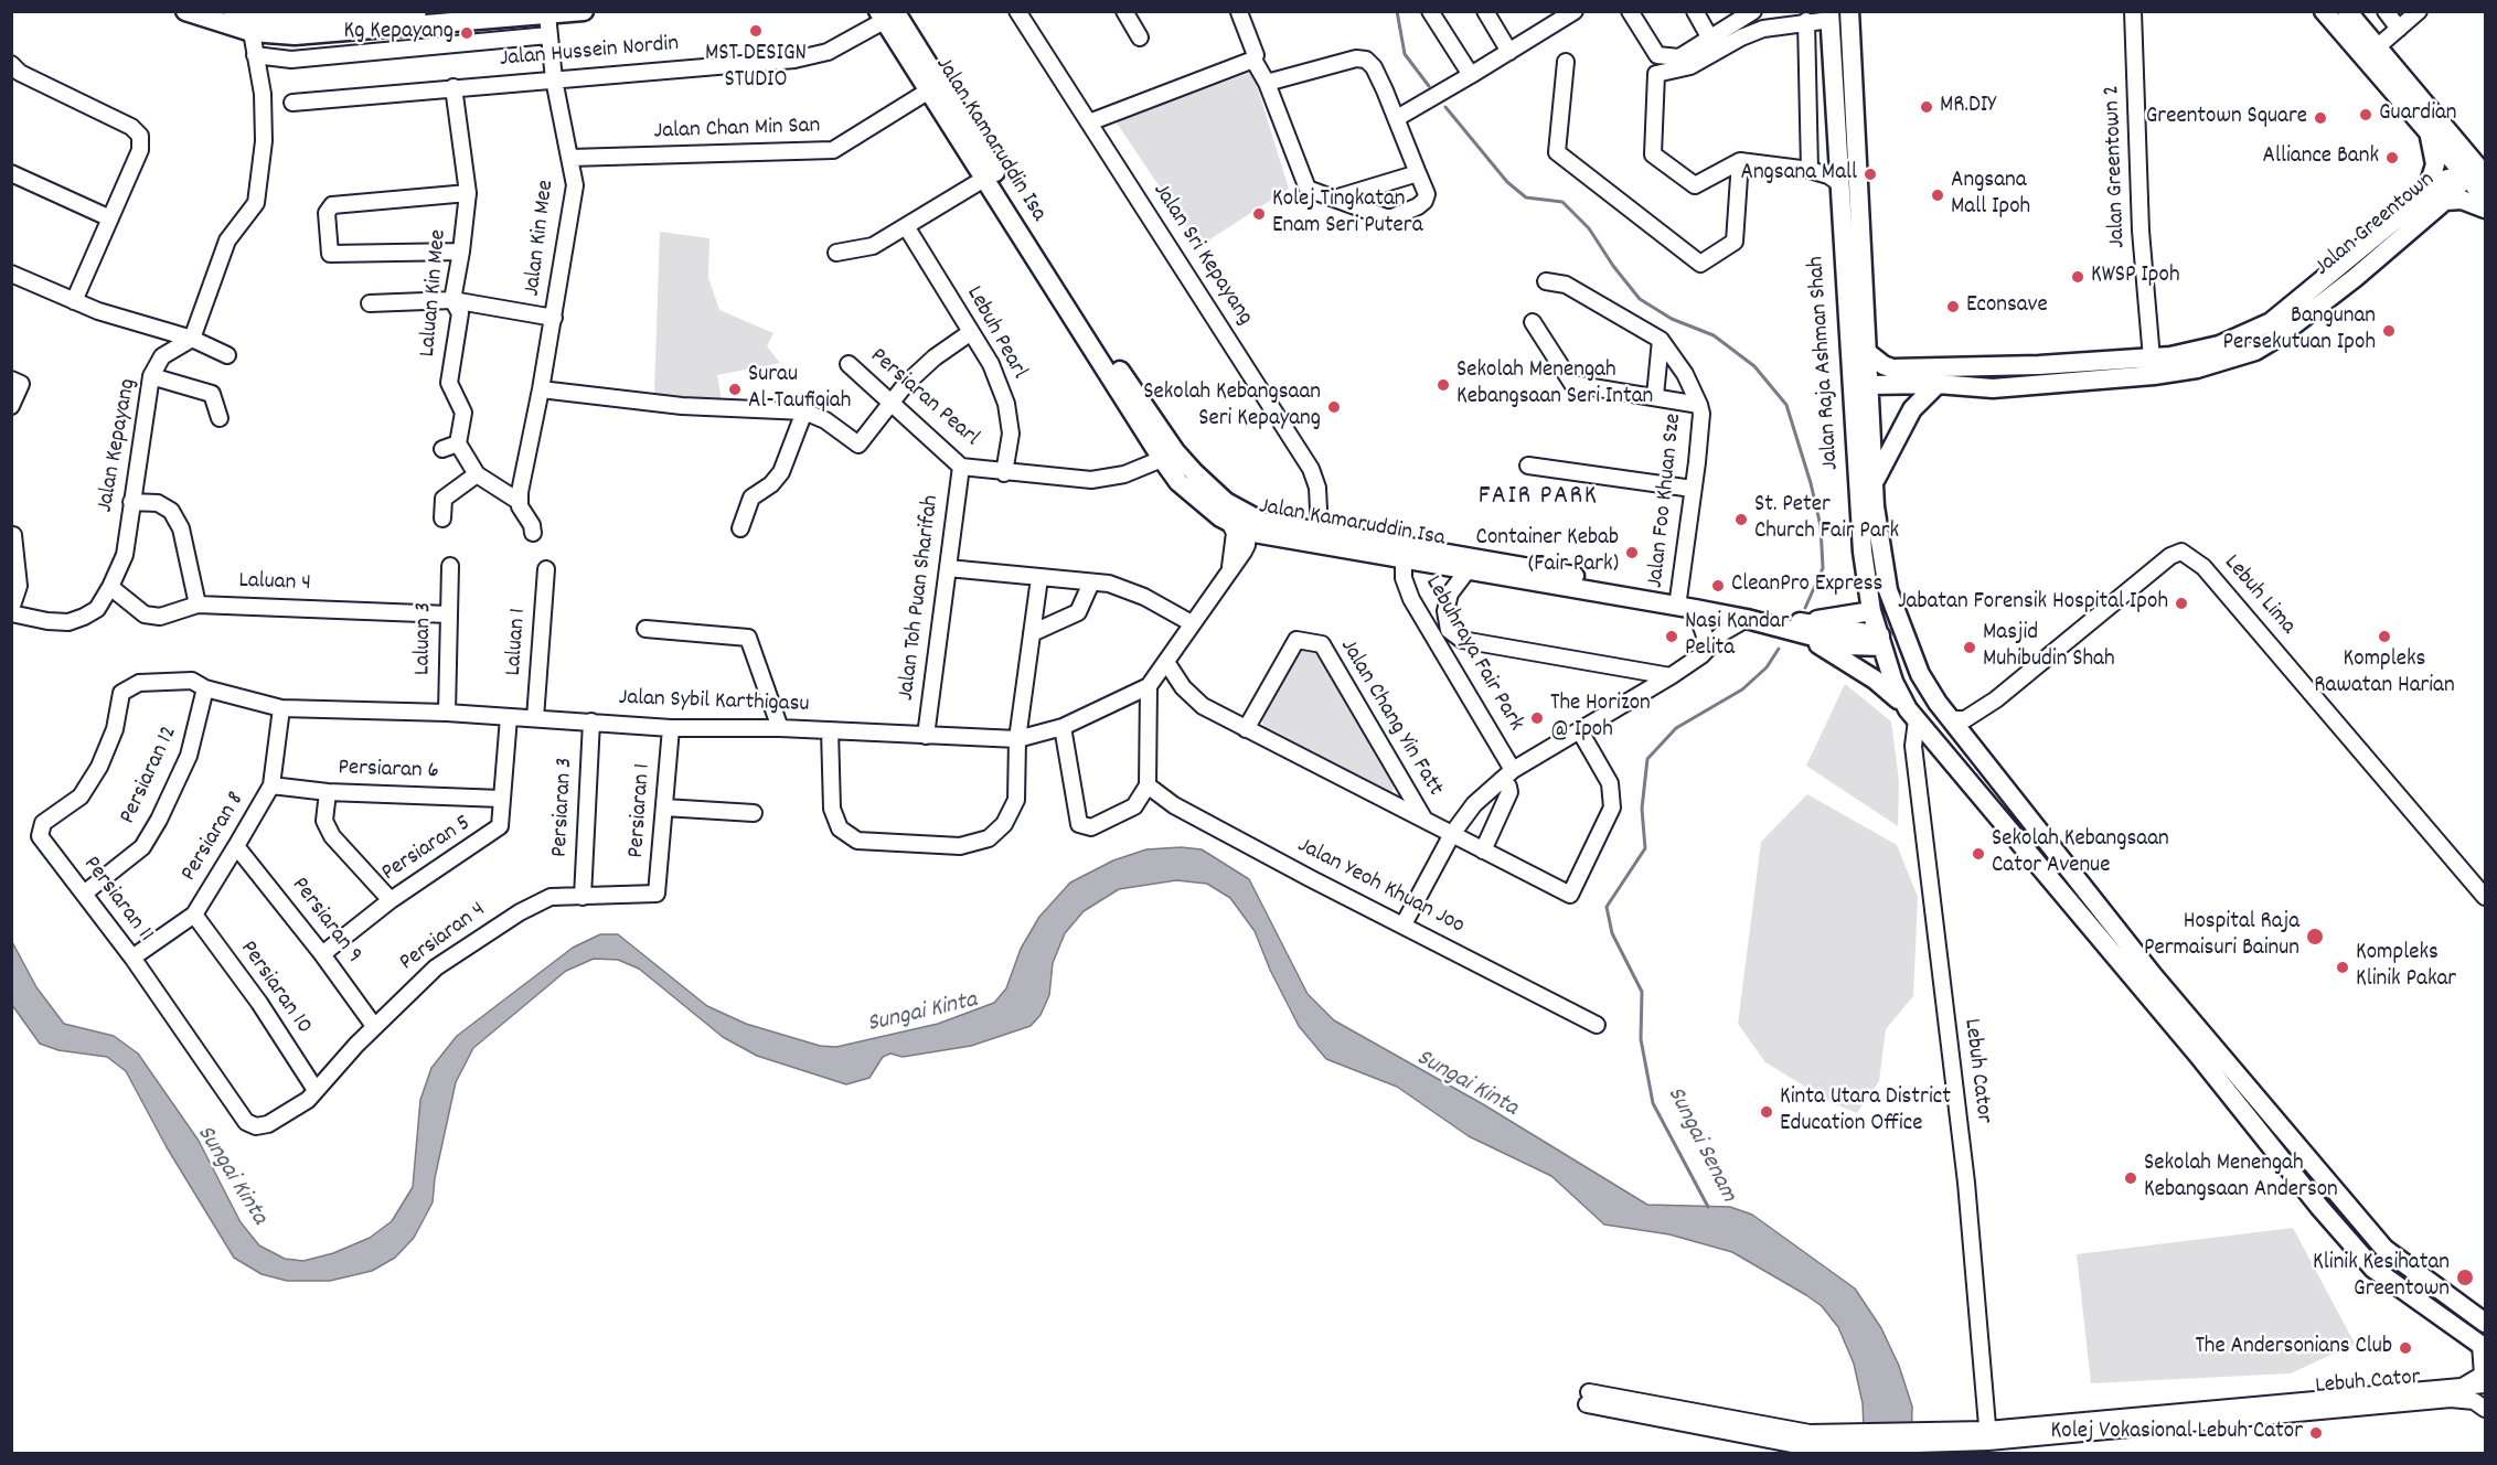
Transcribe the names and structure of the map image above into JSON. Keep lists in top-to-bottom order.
{
  "streets": {
    "main road": ["Jalan Kamaruddin Isa", "Jalan Greentown", "Jalan Raja Ashman Shah"],
    "street": [
      "Jalan Hussein Nordin",
      "Jalan Chan Min San",
      "Jalan Greentown 2",
      "Jalan Kin Mee",
      "Jalan Sri Kepayang",
      "Laluan Kin Mee",
      "Lebuh Pearl",
      "Persiaran Pearl",
      "Jalan Kepayang",
      "Jalan Foo Khuan Sze",
      "Laluan 4",
      "Lebuh Lima",
      "Jalan Toh Puan Sharifah",
      "Laluan 3",
      "Laluan 1",
      "Lebuhraya Fair Park",
      "Jalan Sybil Karthigasu",
      "Jalan Chang Yin Fatt",
      "Persiaran 6",
      "Persiaran 12",
      "Persiaran 3",
      "Persiaran 1",
      "Persiaran 8",
      "Persiaran 5",
      "Jalan Yeoh Khuan Joo",
      "Persiaran 11",
      "Persiaran 9",
      "Persiaran 4",
      "Persiaran 10",
      "Lebuh Cator"
    ]
  },
  "crossings": [
    ["Jalan Hussein Nordin", "Jalan Kamaruddin Isa"],
    ["Jalan Hussein Nordin", "Jalan Kin Mee"],
    ["Jalan Hussein Nordin", "Laluan Kin Mee"],
    ["Jalan Chan Min San", "Jalan Kamaruddin Isa"],
    ["Jalan Chan Min San", "Jalan Kin Mee"],
    ["Jalan Kamaruddin Isa", "Jalan Sri Kepayang"],
    ["Jalan Kamaruddin Isa", "Jalan Raja Ashman Shah"],
    ["Jalan Kamaruddin Isa", "Persiaran Pearl"],
    ["Jalan Kamaruddin Isa", "Jalan Foo Khuan Sze"],
    ["Jalan Kamaruddin Isa", "Lebuhraya Fair Park"],
    ["Jalan Kamaruddin Isa", "Jalan Sybil Karthigasu"],
    ["Jalan Greentown 2", "Jalan Greentown"],
    ["Jalan Greentown", "Jalan Raja Ashman Shah"],
    ["Lebuh Pearl", "Persiaran Pearl"],
    ["Jalan Raja Ashman Shah", "Lebuh Lima"],
    ["Jalan Raja Ashman Shah", "Lebuh Cator"],
    ["Persiaran Pearl", "Jalan Toh Puan Sharifah"],
    ["Jalan Kepayang", "Laluan 4"],
    ["Laluan 4", "Laluan 3"],
    ["Jalan Toh Puan Sharifah", "Jalan Sybil Karthigasu"],
    ["Laluan 3", "Jalan Sybil Karthigasu"],
    ["Laluan 1", "Jalan Sybil Karthigasu"],
    ["Jalan Sybil Karthigasu", "Jalan Chang Yin Fatt"],
    ["Jalan Sybil Karthigasu", "Persiaran 12"],
    ["Jalan Sybil Karthigasu", "Persiaran 3"],
    ["Jalan Sybil Karthigasu", "Persiaran 1"],
    ["Jalan Sybil Karthigasu", "Persiaran 8"],
    ["Jalan Sybil Karthigasu", "Persiaran 5"],
    ["Jalan Sybil Karthigasu", "Persiaran 11"],
    ["Persiaran 6", "Persiaran 8"],
    ["Persiaran 6", "Persiaran 5"],
    ["Persiaran 12", "Persiaran 11"],
    ["Persiaran 3", "Persiaran 4"],
    ["Persiaran 1", "Persiaran 4"],
    ["Persiaran 8", "Persiaran 11"],
    ["Persiaran 8", "Persiaran 9"],
    ["Persiaran 8", "Persiaran 10"],
    ["Persiaran 5", "Persiaran 9"],
    ["Persiaran 11", "Persiaran 4"],
    ["Persiaran 9", "Persiaran 4"],
    ["Persiaran 4", "Persiaran 10"]
  ],
  "districts": ["FAIR PARK"],
  "water": ["Sungai Kinta", "Sungai Senam"],
  "places": [
    "MST DESIGN STUDIO",
    "Kg Kepayang",
    "MR.DIY",
    "Guardian",
    "Greentown Square",
    "Alliance Bank",
    "Angsana Mall",
    "Angsana Mall Ipoh",
    "Kolej Tingkatan Enam Seri Putera",
    "KWSP Ipoh",
    "Econsave",
    "Bangunan Persekutuan Ipoh",
    "Sekolah Menengah Kebangsaan Seri Intan",
    "Surau Al-Taufiqiah",
    "Sekolah Kebangsaan Seri Kepayang",
    "St. Peter Church Fair Park",
    "Container Kebab (Fair Park)",
    "CleanPro Express",
    "Jabatan Forensik Hospital Ipoh",
    "Nasi Kandar Pelita",
    "Kompleks Rawatan Harian",
    "Masjid Muhibudin Shah",
    "The Horizon @ Ipoh",
    "Sekolah Kebangsaan Cator Avenue",
    "Hospital Raja Permaisuri Bainun",
    "Kompleks Klinik Pakar",
    "Kinta Utara District Education Office",
    "Sekolah Menengah Kebangsaan Anderson",
    "Klinik Kesihatan Greentown",
    "The Andersonians Club",
    "Kolej Vokasional Lebuh Cator"
  ]
}
